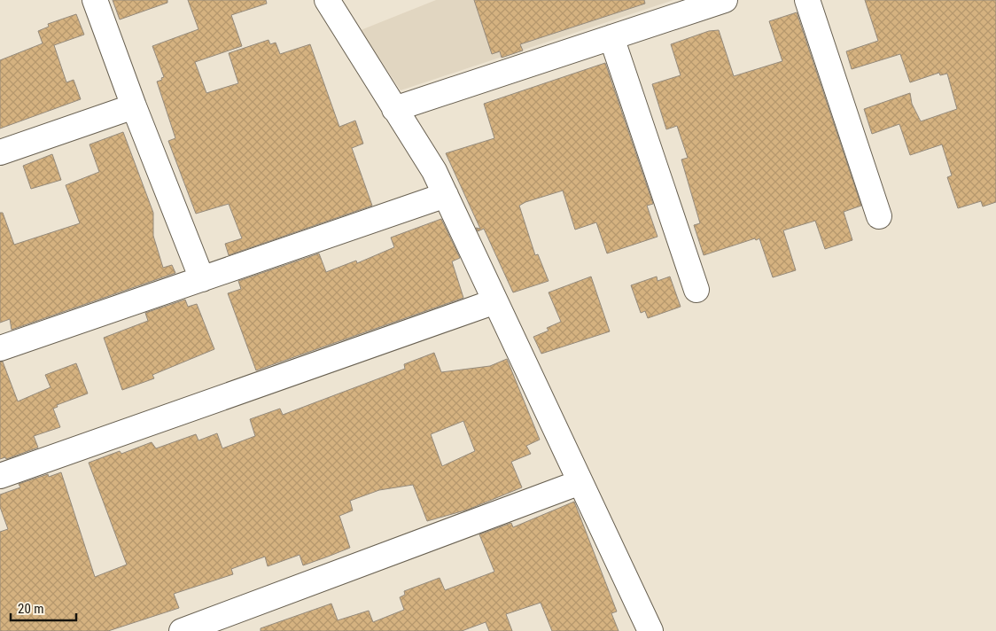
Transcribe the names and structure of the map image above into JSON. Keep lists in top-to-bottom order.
{
  "scale_bar": "20 m"
}
